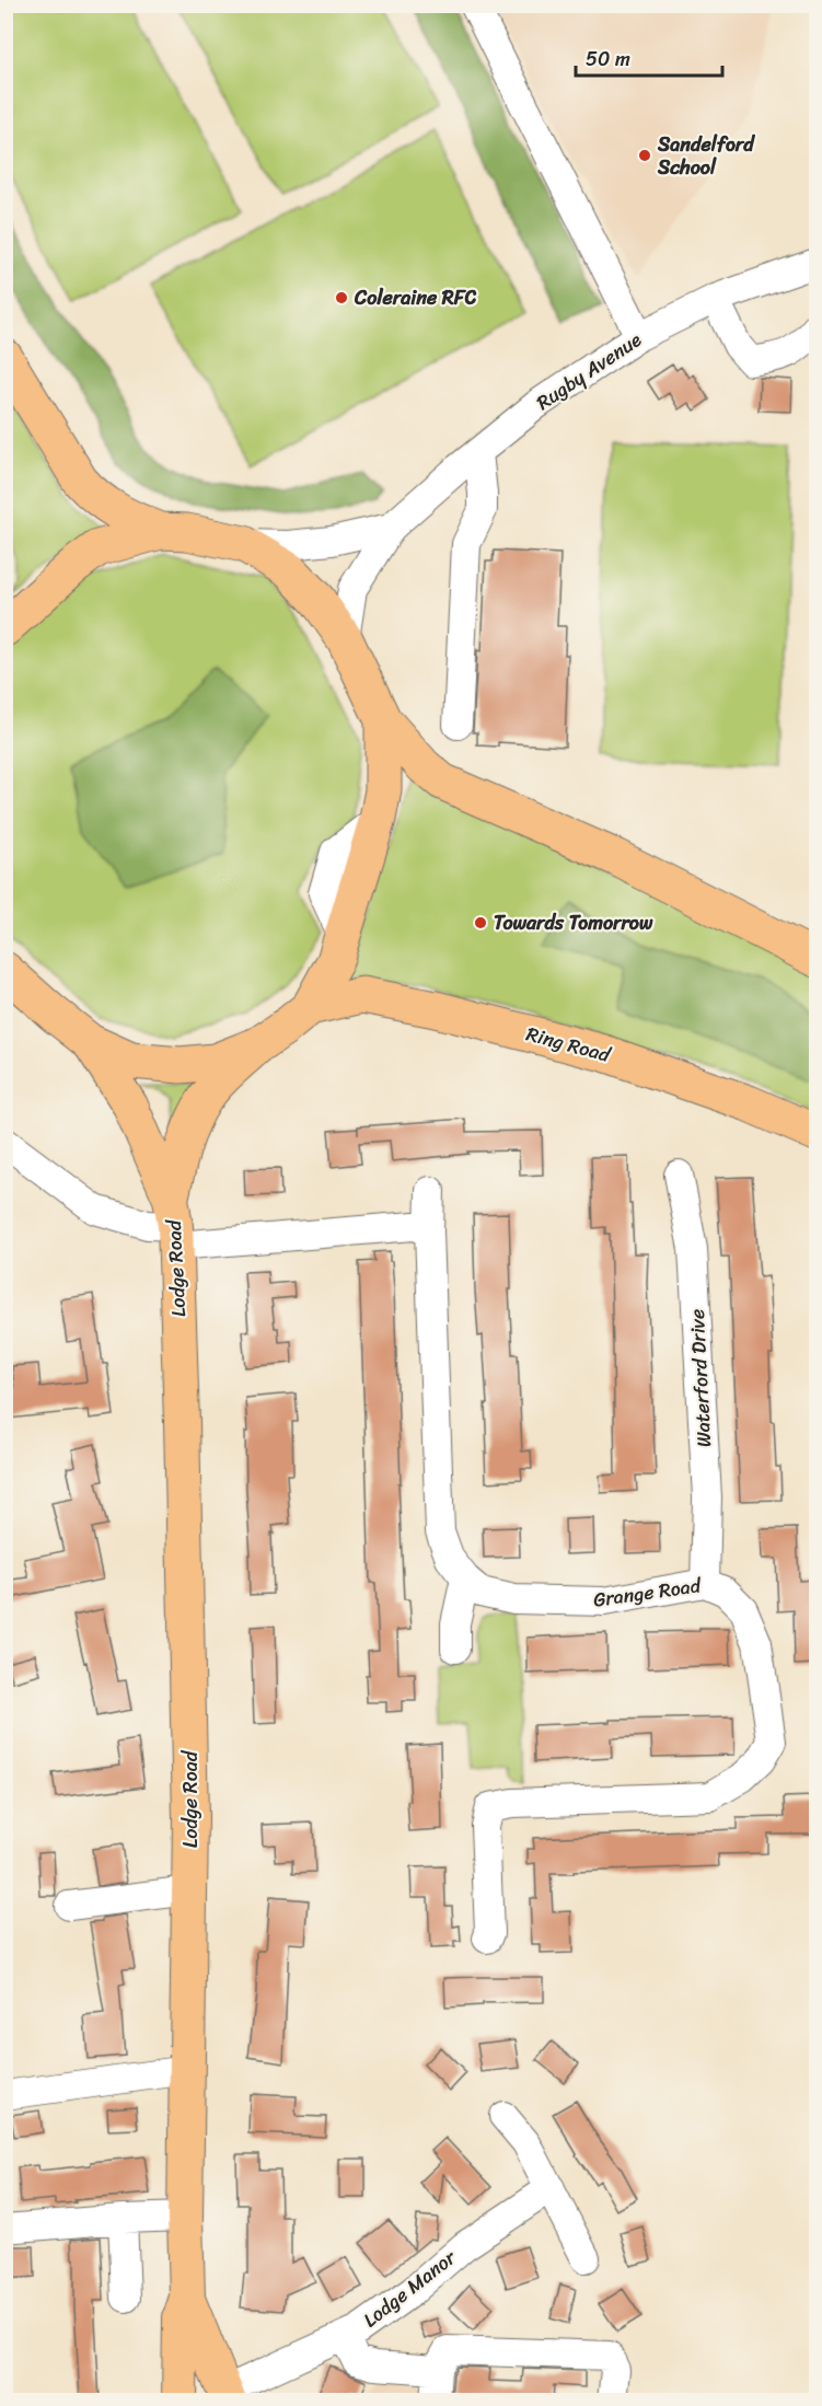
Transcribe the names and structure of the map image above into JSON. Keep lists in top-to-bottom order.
{
  "streets": {
    "highway": ["Ring Road"],
    "main road": ["Lodge Road"],
    "street": [
      "Rugby Avenue",
      "Waterford Drive",
      "Grange Road",
      "Lodge Manor"
    ]
  },
  "crossings": [
    ["Waterford Drive", "Grange Road"]
  ],
  "places": ["Sandelford School", "Coleraine RFC", "Towards Tomorrow"],
  "scale_bar": "50 m"
}
